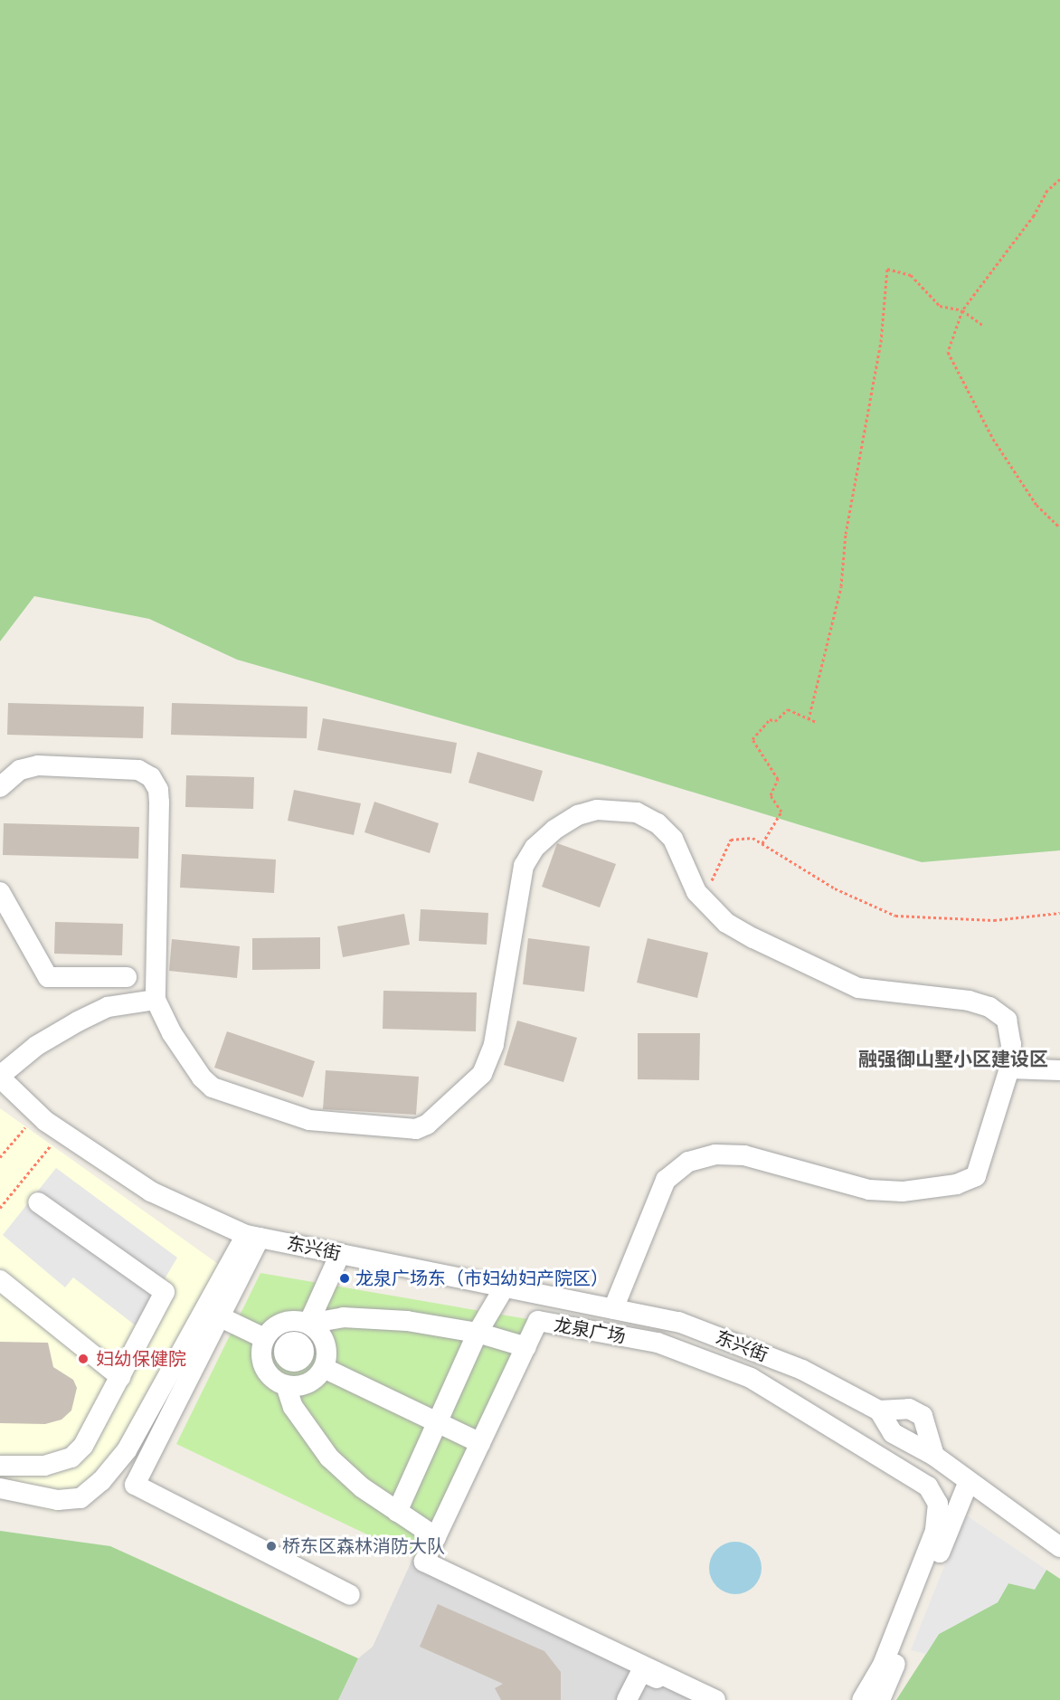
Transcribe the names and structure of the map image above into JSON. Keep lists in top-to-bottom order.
{
  "streets": {
    "street": ["东兴街", "龙泉广场"]
  },
  "districts": ["融强御山墅小区建设区"],
  "places": ["龙泉广场东（市妇幼妇产院区）", "妇幼保健院", "桥东区森林消防大队"]
}
